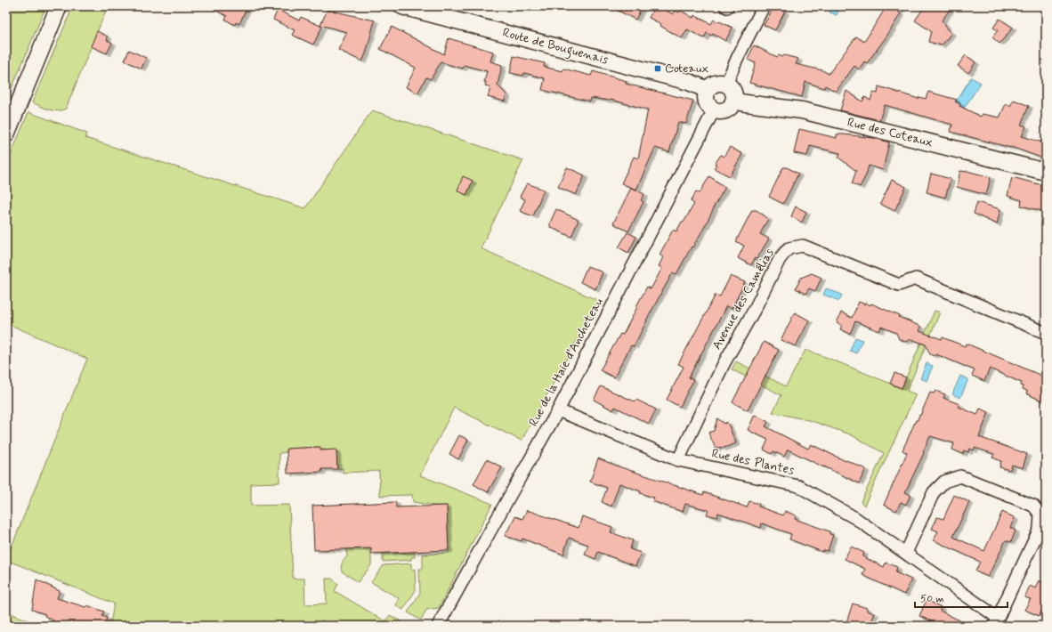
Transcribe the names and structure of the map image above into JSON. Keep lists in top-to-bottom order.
{
  "streets": {
    "street": [
      "Route de Bouguenais",
      "Rue des Coteaux",
      "Avenue des Camélias",
      "Rue de la Haie d'Ancheteau",
      "Rue des Plantes"
    ]
  },
  "crossings": [
    ["Route de Bouguenais", "Rue des Coteaux"],
    ["Route de Bouguenais", "Rue de la Haie d'Ancheteau"],
    ["Rue des Coteaux", "Rue de la Haie d'Ancheteau"],
    ["Avenue des Camélias", "Rue des Plantes"],
    ["Rue de la Haie d'Ancheteau", "Rue des Plantes"]
  ],
  "places": {
    "transit": ["Coteaux"]
  },
  "scale_bar": "50 m"
}
